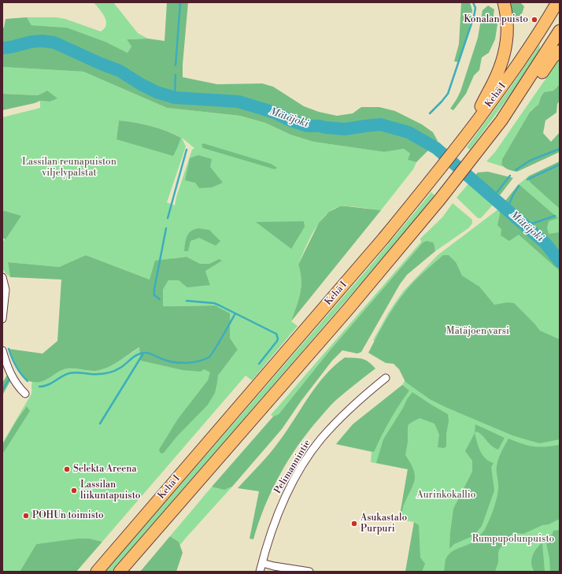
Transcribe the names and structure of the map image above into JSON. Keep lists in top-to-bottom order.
{
  "streets": {
    "highway": ["Kehä I"],
    "street": ["Pelimannintie"]
  },
  "water": ["Mätäjoki"],
  "parks": [
    "Lassilan reunapuiston viljelypalstat",
    "Mätäjoen varsi",
    "Aurinkokallio",
    "Rumpupolunpuisto"
  ],
  "places": [
    "Konalan puisto",
    "Selekta Areena",
    "Lassilan liikuntapuisto",
    "POHUn toimisto",
    "Asukastalo Purpuri"
  ]
}
